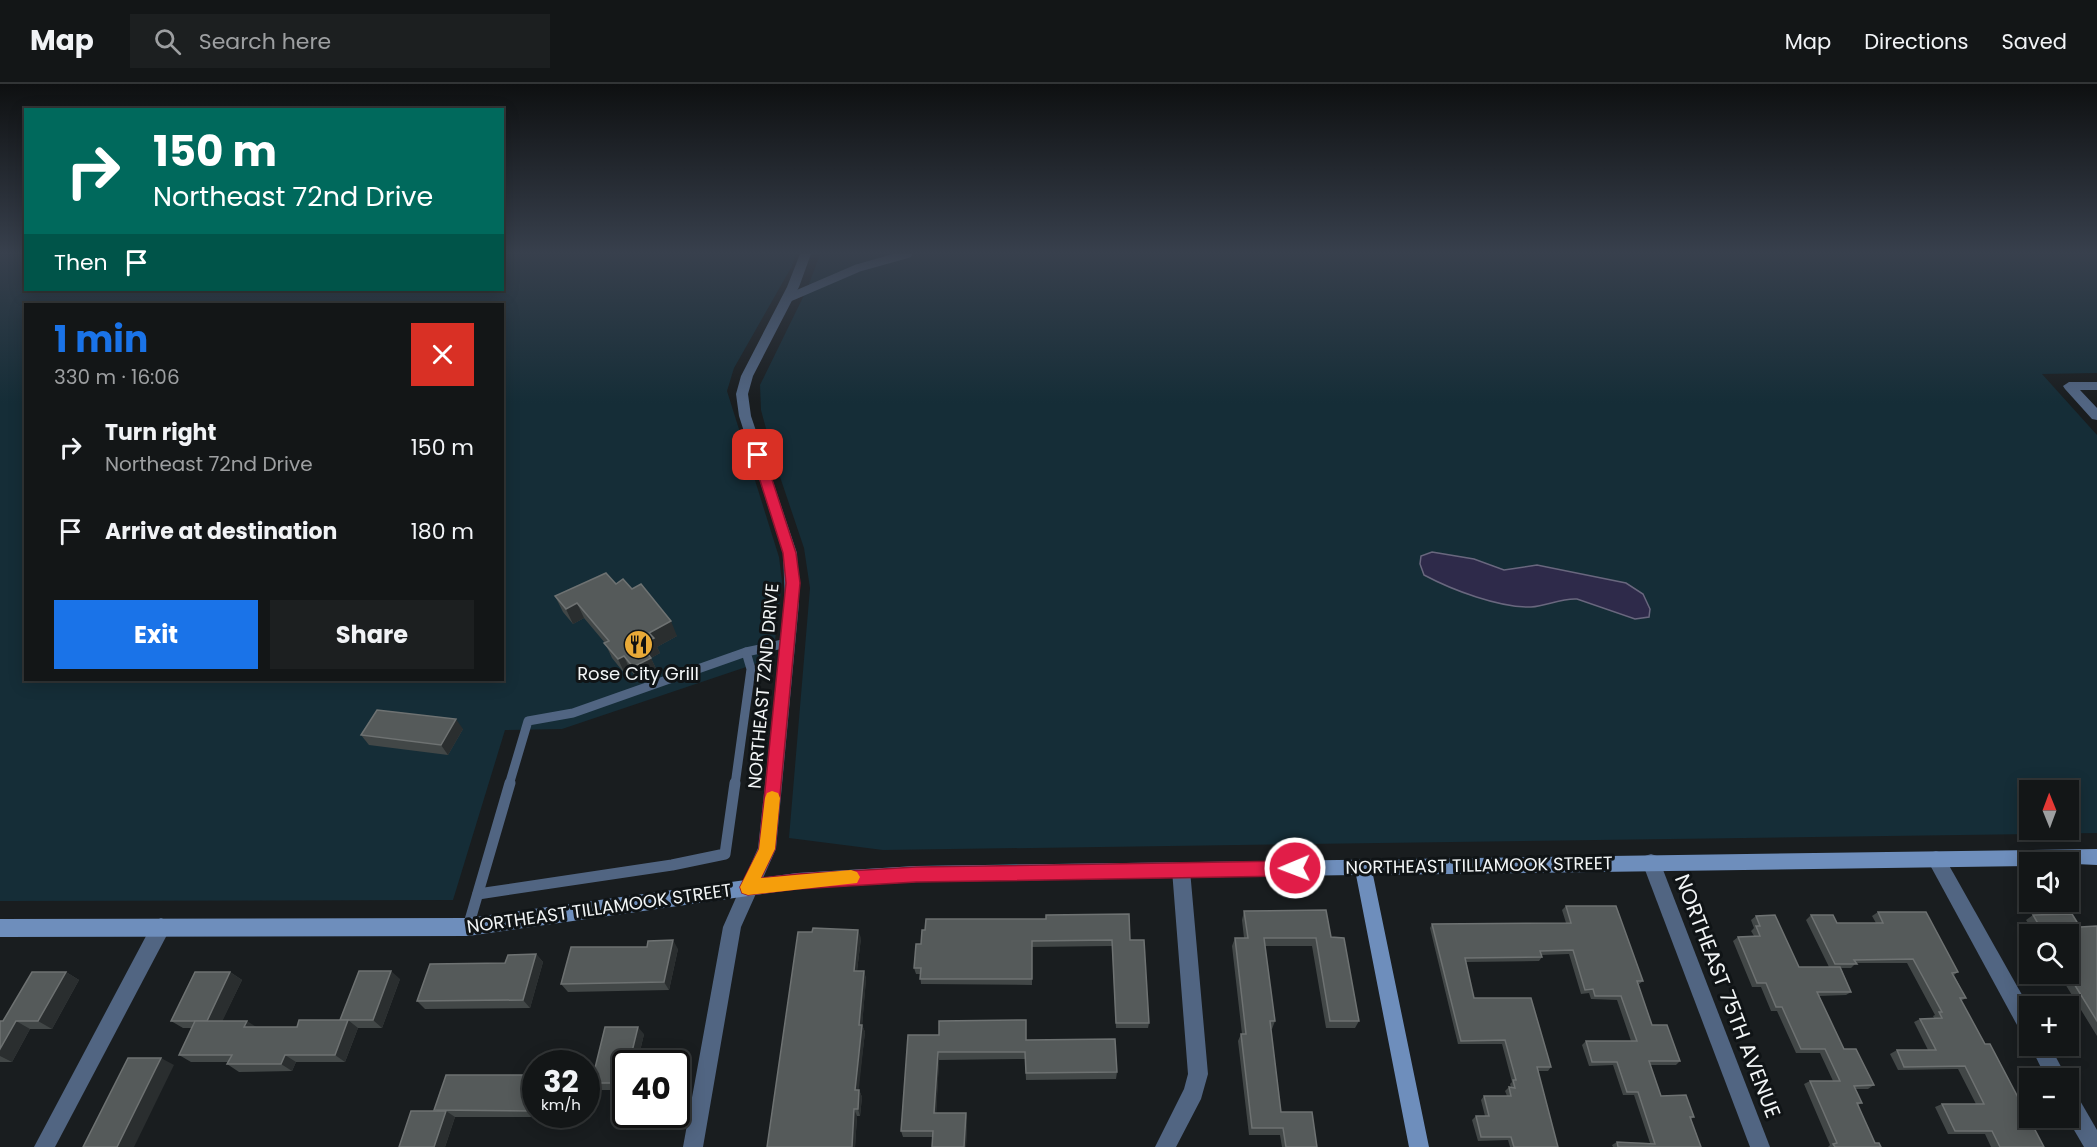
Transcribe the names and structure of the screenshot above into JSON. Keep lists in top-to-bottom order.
{
  "streets": {
    "street": ["NORTHEAST 72ND DRIVE", "NORTHEAST TILLAMOOK STREET", "NORTHEAST 75TH AVENUE"]
  },
  "crossings": [
    ["NORTHEAST 72ND DRIVE", "NORTHEAST TILLAMOOK STREET"],
    ["NORTHEAST TILLAMOOK STREET", "NORTHEAST 75TH AVENUE"]
  ],
  "places": {
    "restaurant": ["Rose City Grill"]
  },
  "north": "top",
  "page": {
    "header": "Map",
    "search": "Search here",
    "nav": ["Map", "Directions", "Saved"],
    "turn": ["150 m", "Northeast 72nd Drive"],
    "then": "Then",
    "heading": ["1 min", "330 m · 16:06"],
    "list": [
      {
        "name": "Turn right",
        "note": "Northeast 72nd Drive",
        "value": "150 m"
      },
      {
        "name": "Arrive at destination",
        "value": "180 m"
      }
    ],
    "buttons": ["Exit", "Share"],
    "map_buttons": ["+", "−"],
    "speed": "32 km/h",
    "limit": "40"
  }
}
